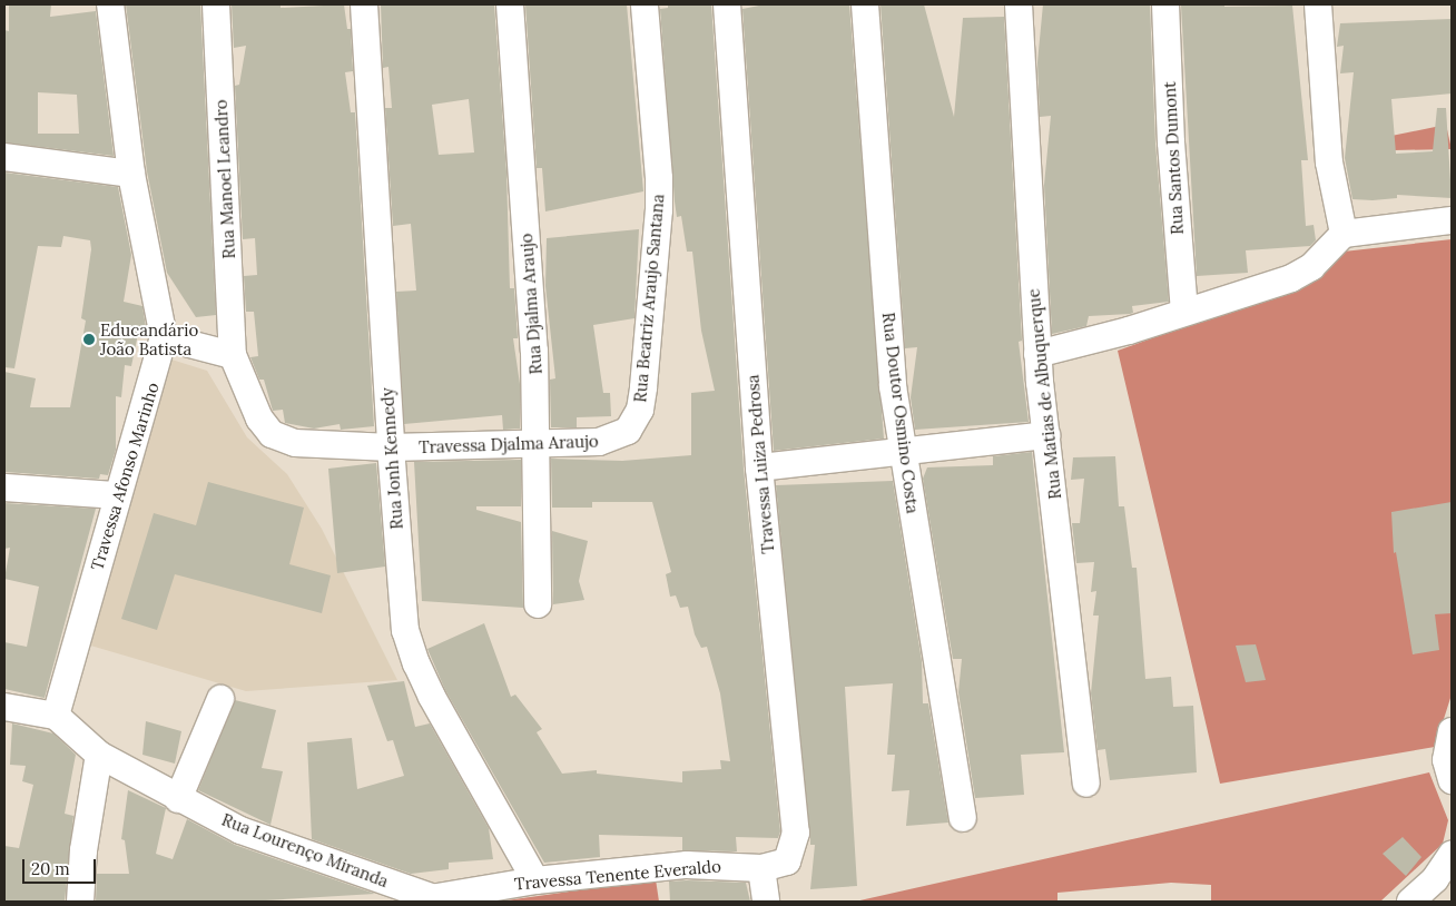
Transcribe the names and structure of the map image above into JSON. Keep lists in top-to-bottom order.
{
  "streets": {
    "street": [
      "Rua Santos Dumont",
      "Rua Manoel Leandro",
      "Rua Beatriz Araujo Santana",
      "Rua Djalma Araujo",
      "Rua Matias de Albuquerque",
      "Rua Doutor Osmino Costa",
      "Travessa Djalma Araujo",
      "Rua Jonh Kennedy",
      "Travessa Luiza Pedrosa",
      "Travessa Afonso Marinho",
      "Rua Lourenço Miranda",
      "Travessa Tenente Everaldo"
    ]
  },
  "crossings": [
    ["Rua Manoel Leandro", "Travessa Djalma Araujo"],
    ["Rua Beatriz Araujo Santana", "Travessa Djalma Araujo"],
    ["Rua Djalma Araujo", "Travessa Djalma Araujo"],
    ["Travessa Djalma Araujo", "Rua Jonh Kennedy"],
    ["Rua Jonh Kennedy", "Travessa Tenente Everaldo"],
    ["Travessa Luiza Pedrosa", "Travessa Tenente Everaldo"],
    ["Travessa Afonso Marinho", "Rua Lourenço Miranda"],
    ["Rua Lourenço Miranda", "Travessa Tenente Everaldo"]
  ],
  "places": ["Educandário João Batista"],
  "scale_bar": "20 m"
}
